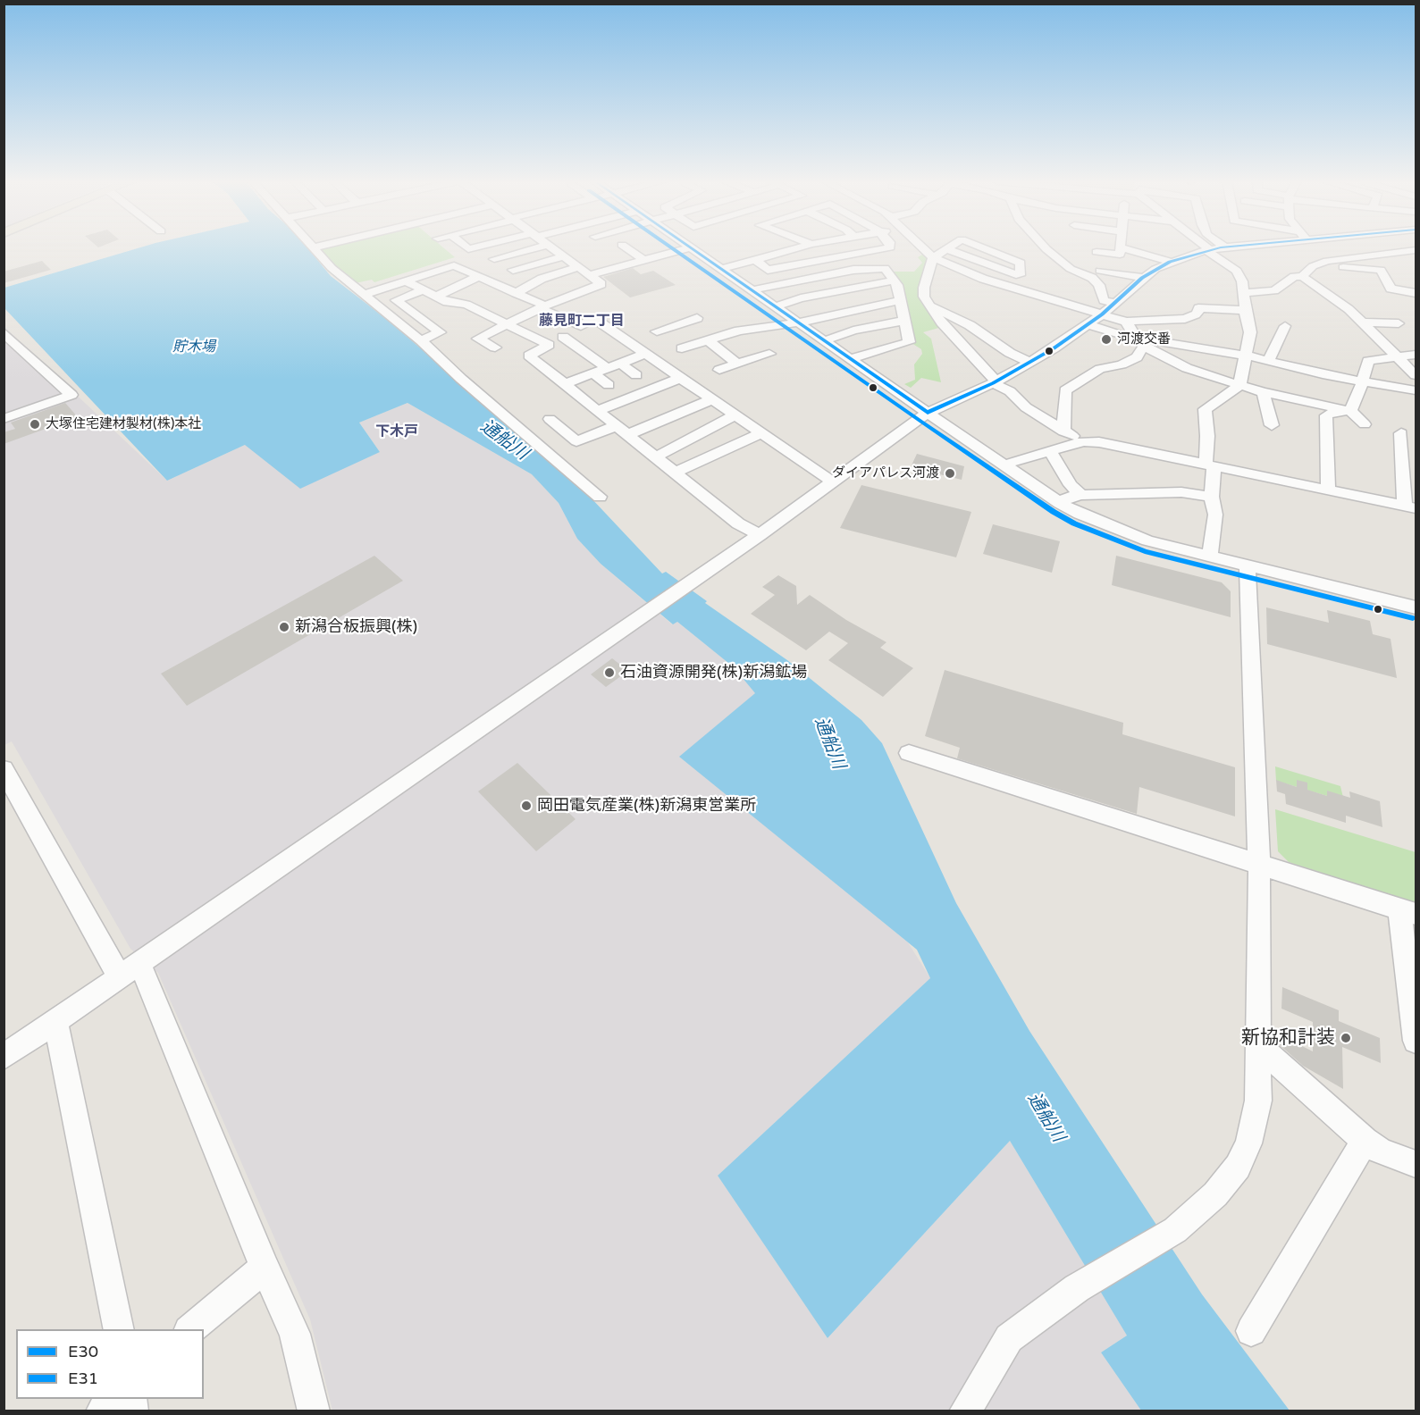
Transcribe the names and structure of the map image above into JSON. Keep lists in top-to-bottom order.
{
  "districts": ["藤見町二丁目", "下木戸"],
  "water": ["貯木場", "通船川"],
  "places": [
    "河渡交番",
    "大塚住宅建材製材(株)本社",
    "ダイアパレス河渡",
    "新潟合板振興(株)",
    "石油資源開発(株)新潟鉱場",
    "岡田電気産業(株)新潟東営業所",
    "新協和計装"
  ],
  "lines": ["transit line E30", "transit line E31"],
  "legend": ["E30", "E31"]
}
